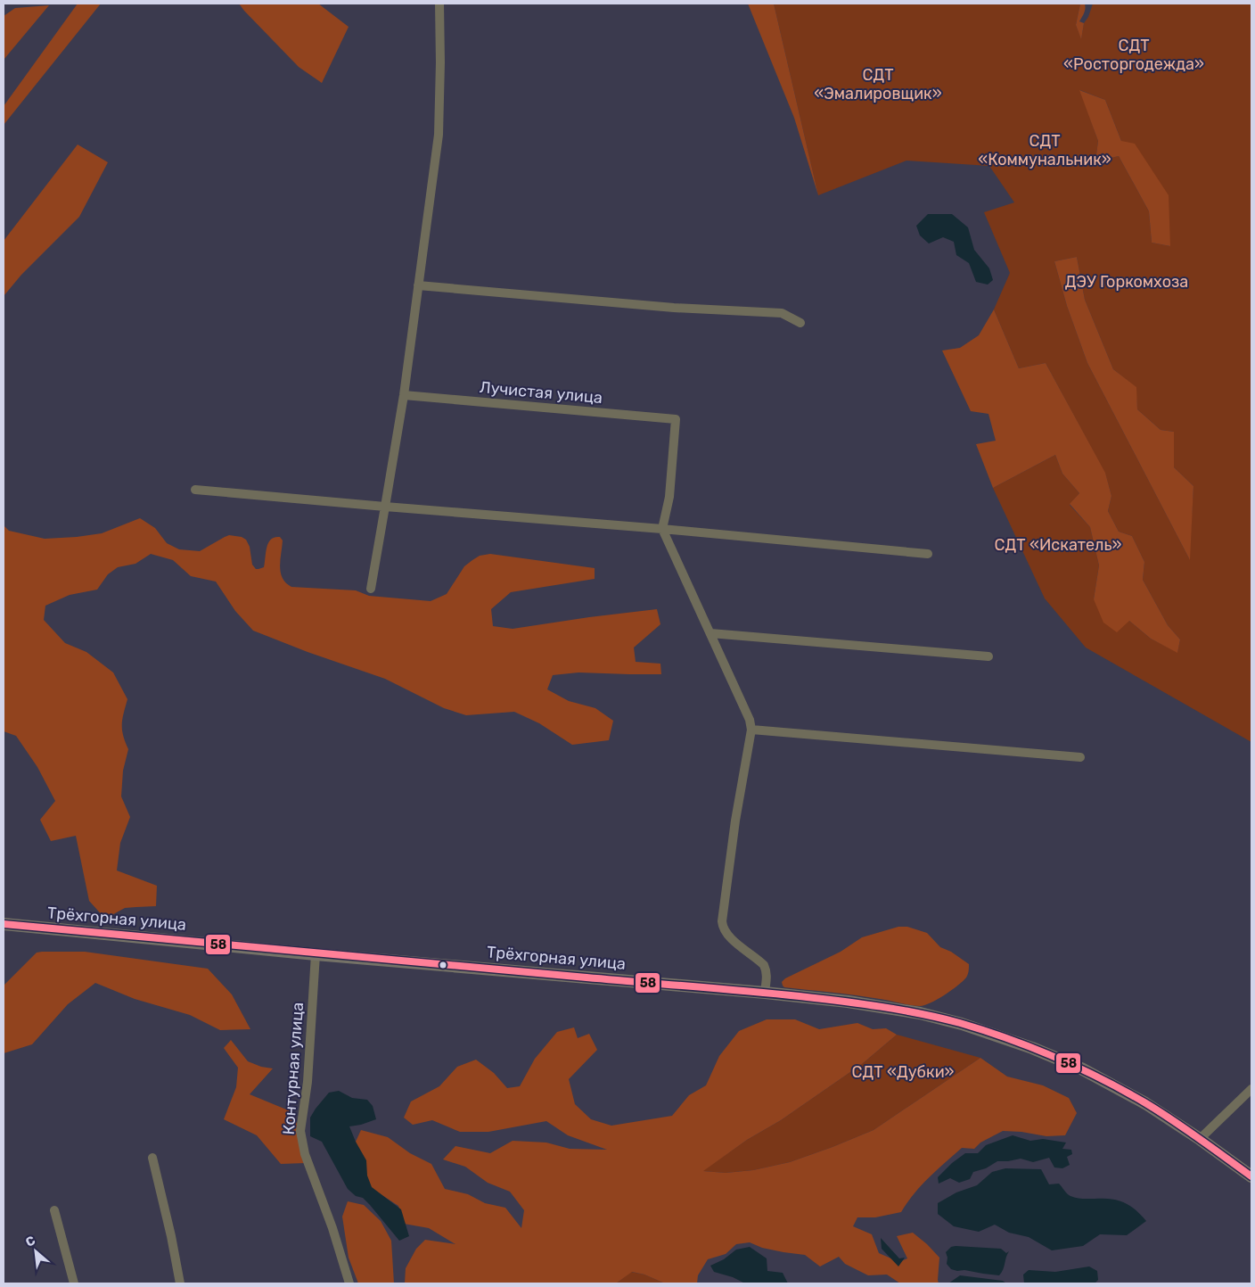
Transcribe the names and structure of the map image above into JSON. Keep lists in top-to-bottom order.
{
  "streets": {
    "highway": ["Трёхгорная улица"],
    "street": ["Лучистая улица", "Контурная улица"]
  },
  "crossings": [
    ["Трёхгорная улица", "Контурная улица"]
  ],
  "parks": [
    "СДТ «Росторгодежда»",
    "СДТ «Эмалировщик»",
    "СДТ «Коммунальник»",
    "ДЭУ Горкомхоза",
    "СДТ «Искатель»",
    "СДТ «Дубки»"
  ],
  "lines": ["transit line 58"],
  "north": "top left"
}
